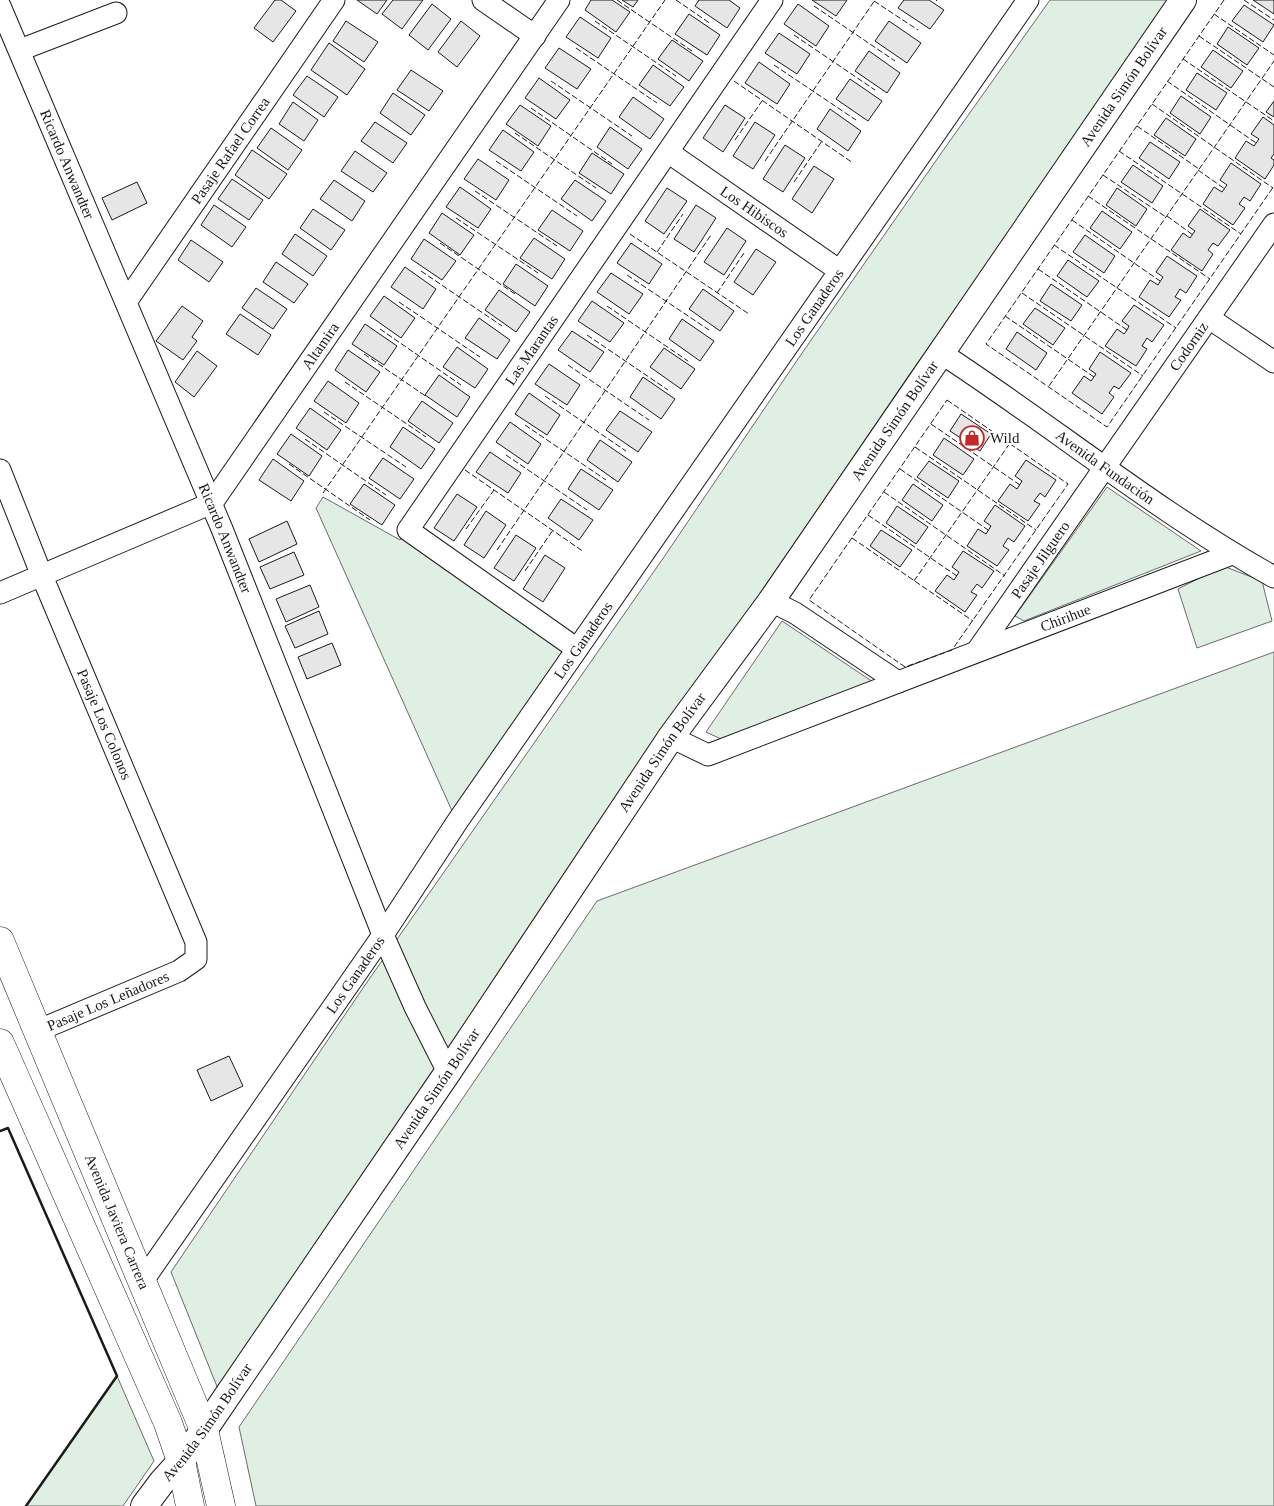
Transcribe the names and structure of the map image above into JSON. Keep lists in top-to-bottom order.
{
  "streets": {
    "main road": ["Avenida Javiera Carrera"],
    "street": [
      "Avenida Simón Bolívar",
      "Pasaje Rafael Correa",
      "Ricardo Anwandter",
      "Los Hibiscos",
      "Los Ganaderos",
      "Altamira",
      "Codorniz",
      "Las Marantas",
      "Avenida Fundación",
      "Pasaje Jilguero",
      "Chirihue",
      "Pasaje Los Colonos",
      "Pasaje Los Leñadores"
    ]
  },
  "crossings": [
    ["Avenida Simón Bolívar", "Ricardo Anwandter"],
    ["Avenida Simón Bolívar", "Avenida Fundación"],
    ["Avenida Simón Bolívar", "Chirihue"],
    ["Avenida Simón Bolívar", "Avenida Javiera Carrera"],
    ["Pasaje Rafael Correa", "Ricardo Anwandter"],
    ["Ricardo Anwandter", "Los Ganaderos"],
    ["Ricardo Anwandter", "Altamira"],
    ["Los Hibiscos", "Los Ganaderos"],
    ["Los Hibiscos", "Las Marantas"],
    ["Los Ganaderos", "Las Marantas"],
    ["Los Ganaderos", "Avenida Javiera Carrera"],
    ["Codorniz", "Avenida Fundación"],
    ["Codorniz", "Pasaje Jilguero"],
    ["Avenida Fundación", "Pasaje Jilguero"],
    ["Avenida Fundación", "Chirihue"],
    ["Pasaje Jilguero", "Chirihue"],
    ["Pasaje Los Colonos", "Pasaje Los Leñadores"],
    ["Pasaje Los Leñadores", "Avenida Javiera Carrera"]
  ],
  "places": {
    "shop": ["Wild"]
  }
}
